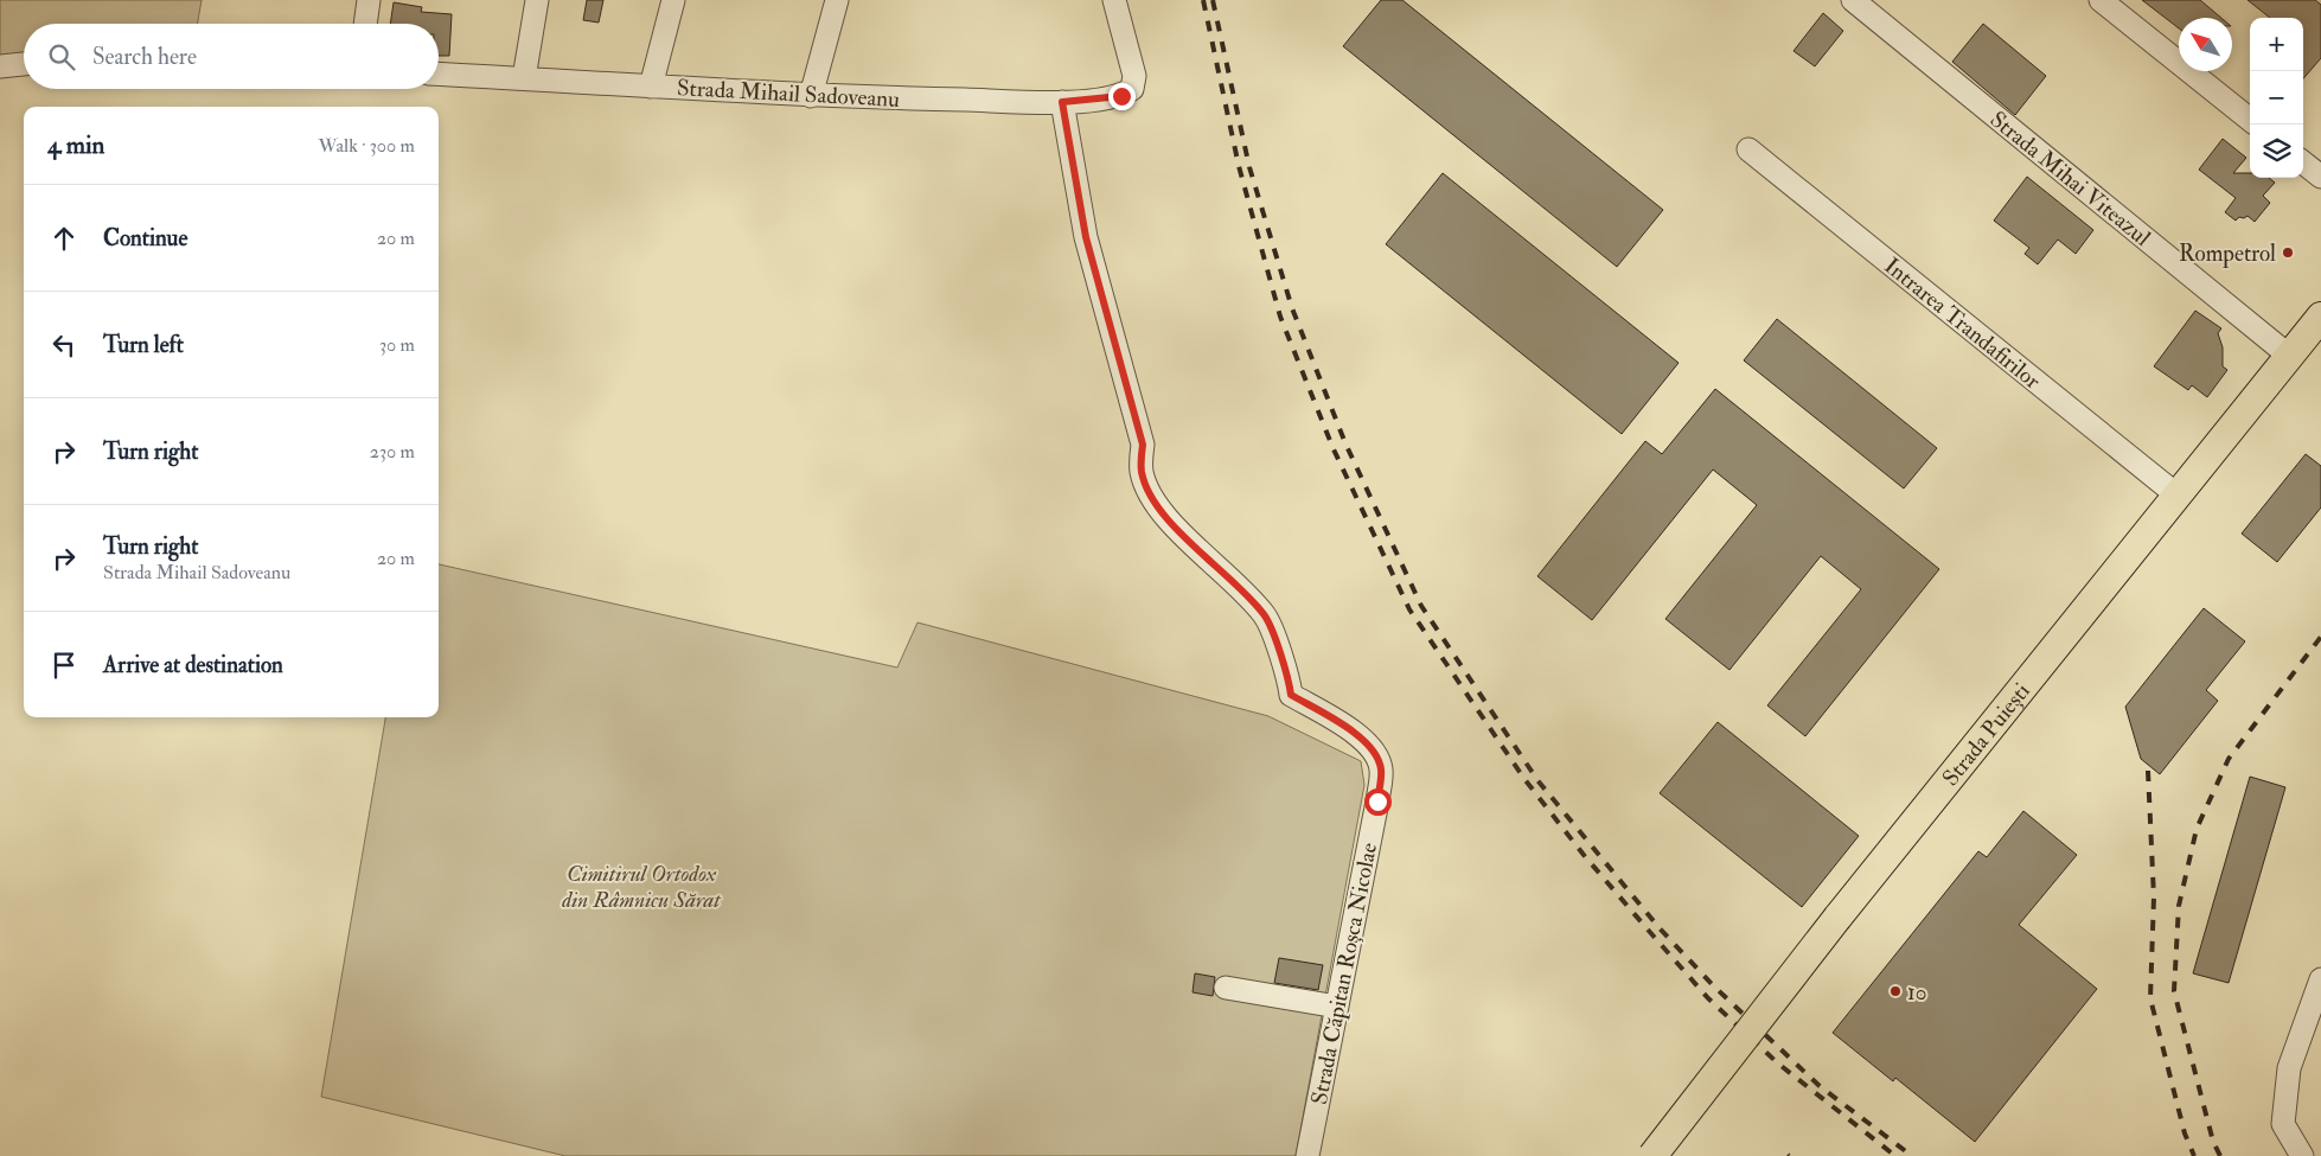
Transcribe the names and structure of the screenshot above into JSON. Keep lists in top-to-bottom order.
{
  "streets": {
    "main road": ["Strada Puiești"],
    "street": [
      "Strada Mihail Sadoveanu",
      "Strada Mihai Viteazul",
      "Intrarea Trandafirilor",
      "Strada Căpitan Roșca Nicolae"
    ]
  },
  "crossings": [
    ["Strada Mihail Sadoveanu", "Strada Căpitan Roșca Nicolae"],
    ["Strada Mihai Viteazul", "Strada Puiești"],
    ["Intrarea Trandafirilor", "Strada Puiești"]
  ],
  "parks": ["Cimitirul Ortodox din Râmnicu Sărat"],
  "places": ["Rompetrol", "10"],
  "north": "top left",
  "page": {
    "map_buttons": ["+", "−"],
    "search": "Search here",
    "heading": ["4 min", "Walk · 300 m"],
    "list": [
      ["Continue", "20 m"],
      ["Turn left", "30 m"],
      ["Turn right", "230 m"],
      ["Turn right", "Strada Mihail Sadoveanu", "20 m"],
      "Arrive at destination"
    ]
  }
}
